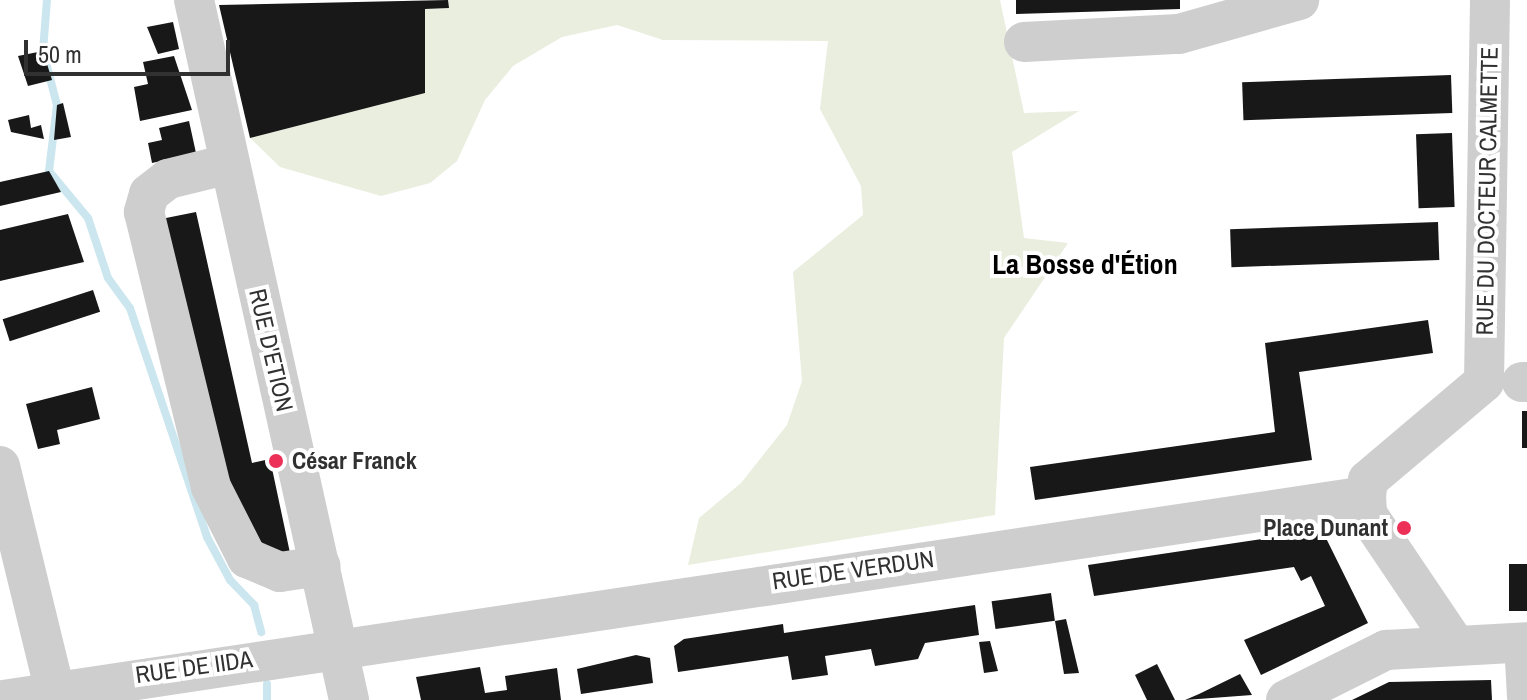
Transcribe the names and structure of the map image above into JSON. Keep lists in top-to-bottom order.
{
  "streets": {
    "street": [
      "RUE DU DOCTEUR CALMETTE",
      "RUE D'ETION",
      "RUE DE VERDUN",
      "RUE DE IIDA"
    ]
  },
  "crossings": [
    ["RUE D'ETION", "RUE DE VERDUN"],
    ["RUE D'ETION", "RUE DE IIDA"],
    ["RUE DE VERDUN", "RUE DE IIDA"]
  ],
  "districts": ["La Bosse d'Étion"],
  "places": ["César Franck", "Place Dunant"],
  "scale_bar": "50 m"
}
